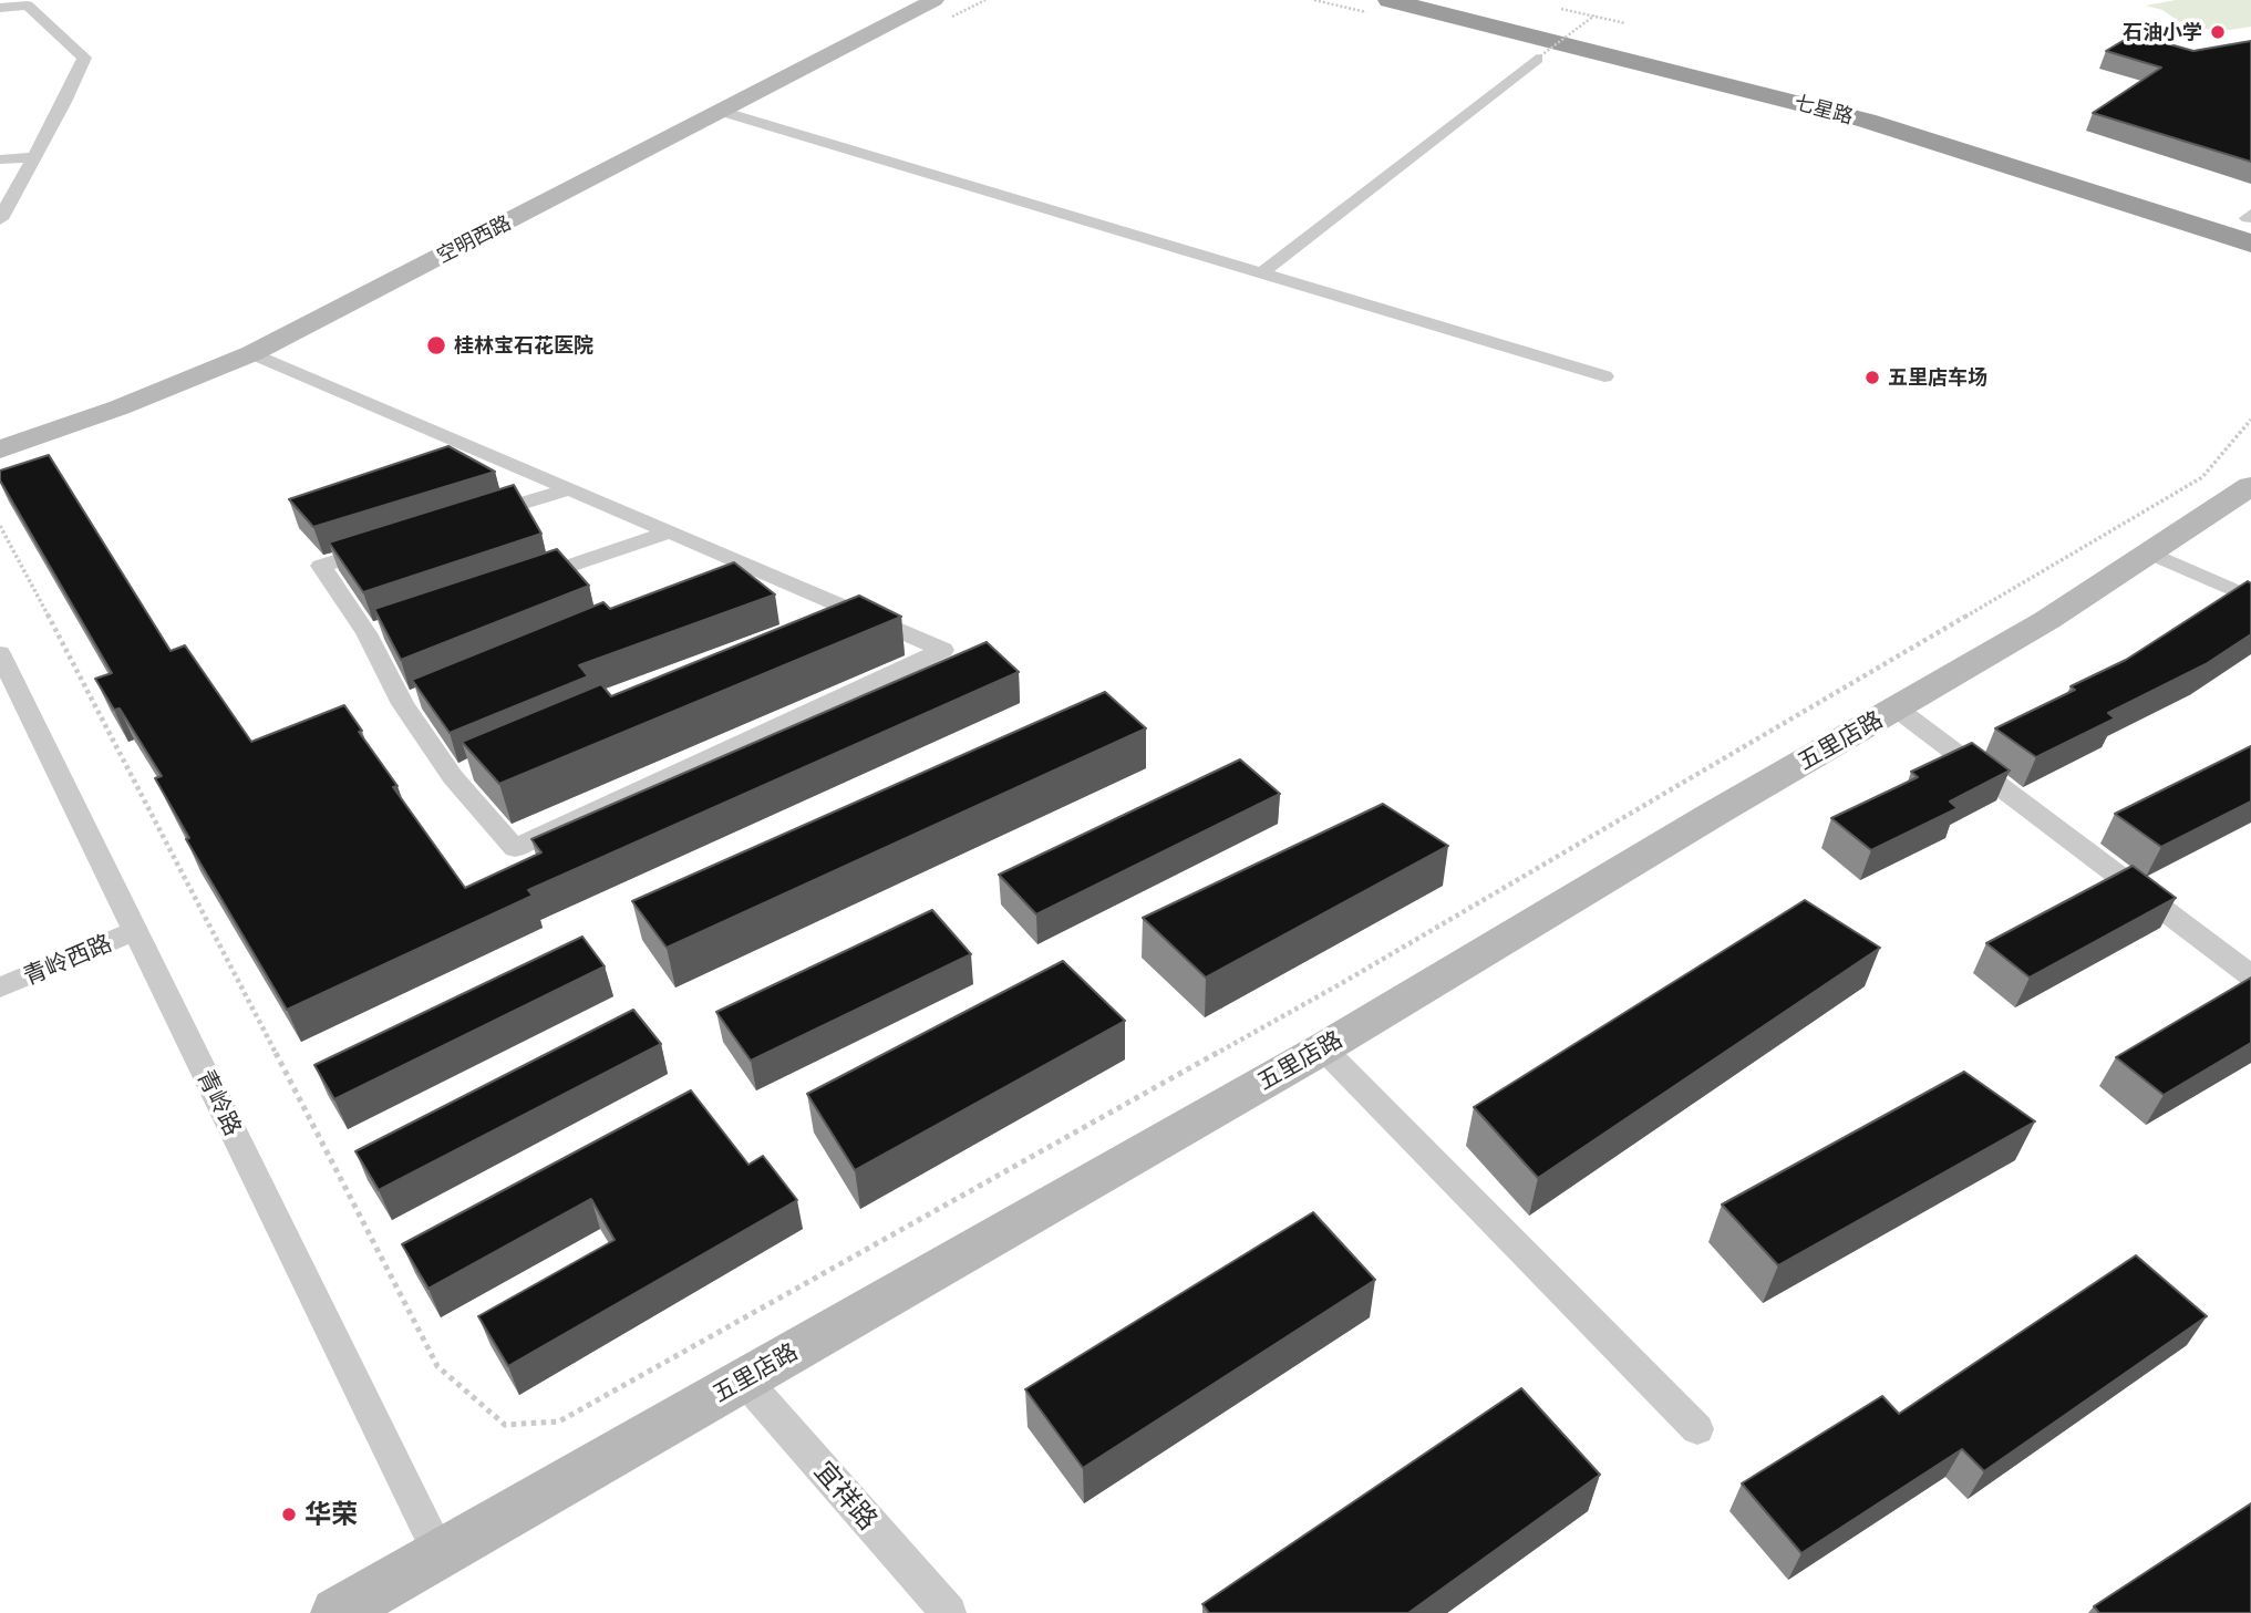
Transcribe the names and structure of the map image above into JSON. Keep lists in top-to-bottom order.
{
  "streets": {
    "highway": ["七星路"],
    "main road": ["空明西路", "五里店路"],
    "street": ["青岭西路", "青岭路", "宜祥路"]
  },
  "crossings": [
    ["五里店路", "青岭路"],
    ["五里店路", "宜祥路"],
    ["青岭西路", "青岭路"]
  ],
  "places": [
    "石油小学",
    "桂林宝石花医院",
    "五里店车场",
    "华荣"
  ]
}
